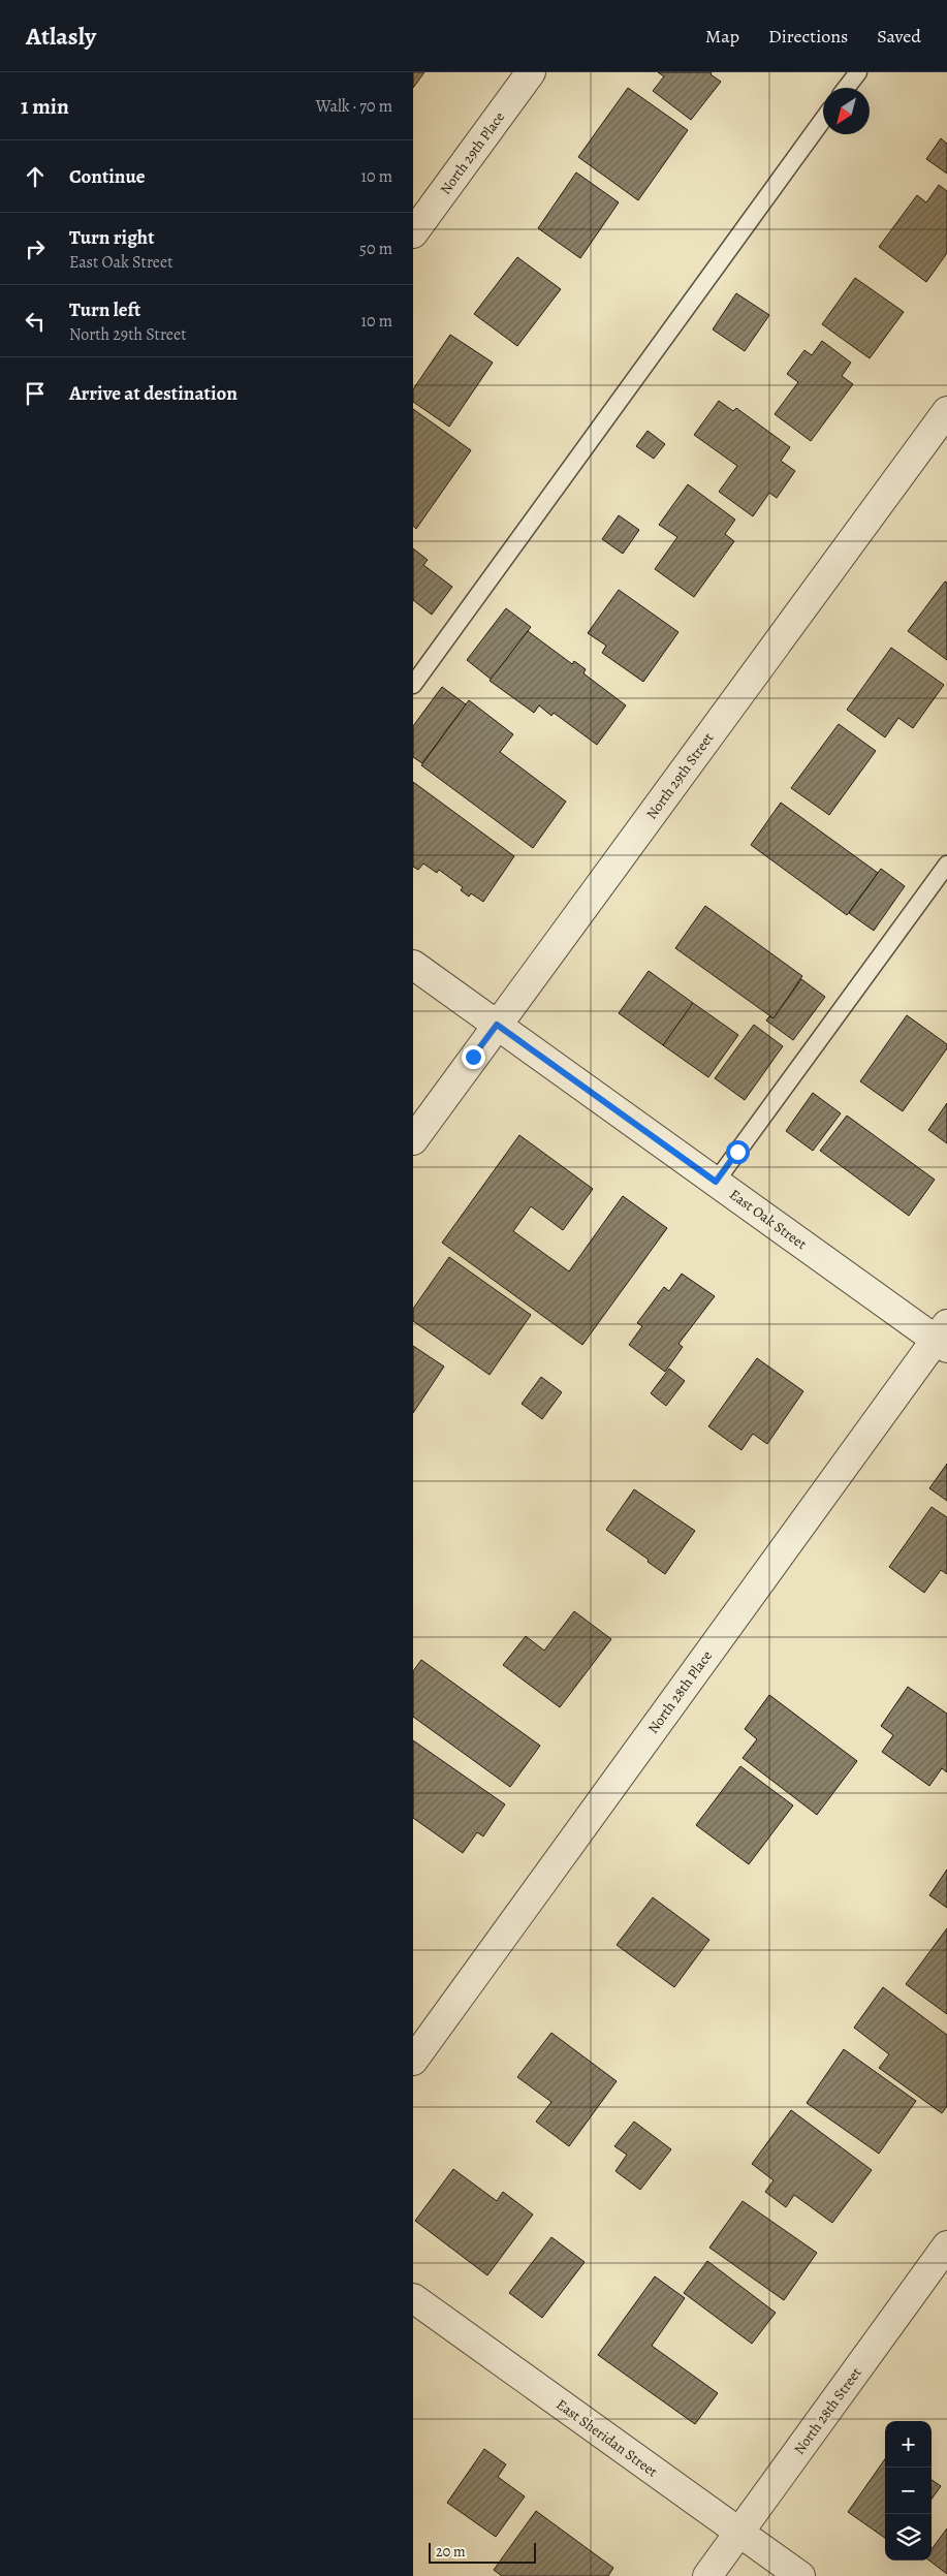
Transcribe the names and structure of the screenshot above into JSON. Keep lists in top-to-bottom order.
{
  "streets": {
    "street": [
      "North 29th Place",
      "North 29th Street",
      "East Oak Street",
      "North 28th Place",
      "North 28th Street",
      "East Sheridan Street"
    ]
  },
  "crossings": [
    ["North 29th Street", "East Oak Street"],
    ["East Oak Street", "North 28th Place"],
    ["North 28th Street", "East Sheridan Street"]
  ],
  "scale_bar": "20 m",
  "north": "bottom left",
  "page": {
    "header": "Atlasly",
    "nav": ["Map", "Directions", "Saved"],
    "heading": ["1 min", "Walk · 70 m"],
    "list": [
      ["Continue", "10 m"],
      ["Turn right", "East Oak Street", "50 m"],
      ["Turn left", "North 29th Street", "10 m"],
      "Arrive at destination"
    ],
    "map_buttons": ["+", "−"],
    "scale": "20 m"
  }
}
